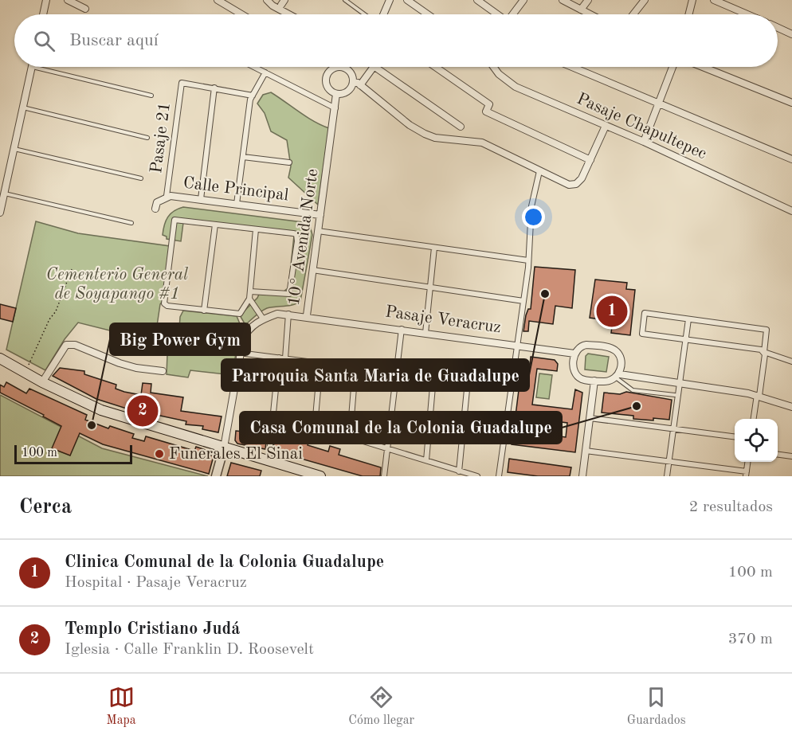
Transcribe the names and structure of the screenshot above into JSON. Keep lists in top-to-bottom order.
{
  "streets": {
    "street": [
      "Pasaje Chapultepec",
      "Pasaje 21",
      "Calle Principal",
      "10° Avenida Norte",
      "Pasaje Veracruz"
    ]
  },
  "crossings": [
    ["Pasaje 21", "Calle Principal"],
    ["Calle Principal", "10° Avenida Norte"],
    ["10° Avenida Norte", "Pasaje Veracruz"]
  ],
  "parks": ["Cementerio General de Soyapango #1"],
  "places": [
    "Parroquia Santa Maria de Guadalupe",
    "Casa Comunal de la Colonia Guadalupe",
    "Big Power Gym",
    "Funerales El Sinai"
  ],
  "scale_bar": "100 m",
  "page": {
    "search": "Buscar aquí",
    "pins": ["1", "2"],
    "scale": "100 m",
    "heading": ["Cerca", "2 resultados"],
    "list": [
      {
        "mark": "1",
        "name": "Clinica Comunal de la Colonia Guadalupe",
        "note": "Hospital · Pasaje Veracruz",
        "value": "100 m"
      },
      {
        "mark": "2",
        "name": "Templo Cristiano Judá",
        "note": "Iglesia · Calle Franklin D. Roosevelt",
        "value": "370 m"
      }
    ],
    "nav": ["Mapa", "Cómo llegar", "Guardados"]
  }
}
